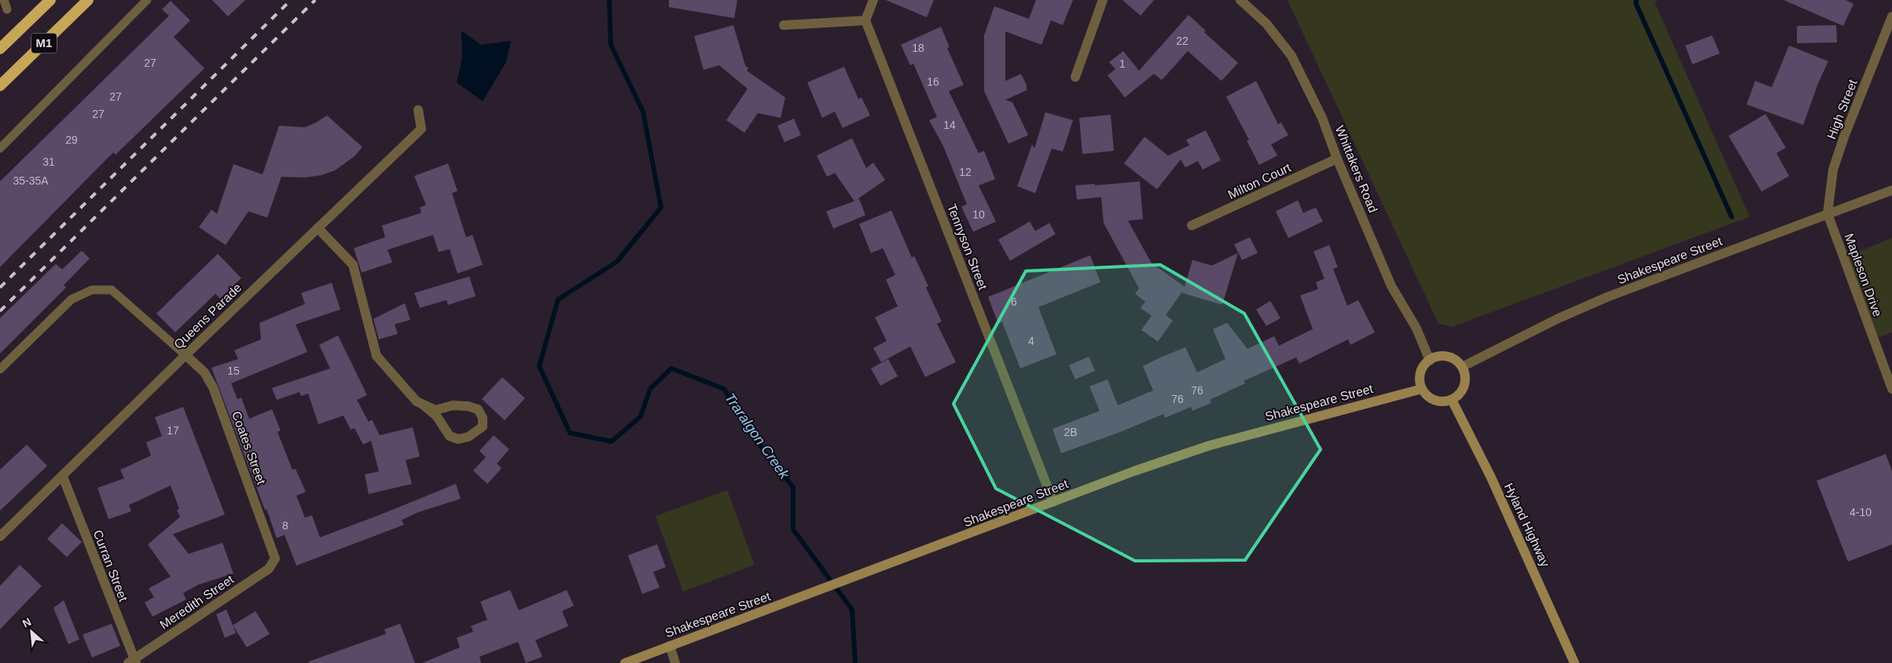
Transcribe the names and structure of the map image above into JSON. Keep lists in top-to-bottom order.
{
  "streets": {
    "highway": ["M1"],
    "main road": ["Shakespeare Street", "Hyland Highway"],
    "street": [
      "High Street",
      "Whittakers Road",
      "Milton Court",
      "Tennyson Street",
      "Mapleson Drive",
      "Queens Parade",
      "Coates Street",
      "Curran Street",
      "Meredith Street"
    ]
  },
  "crossings": [
    ["High Street", "Shakespeare Street"],
    ["High Street", "Mapleson Drive"],
    ["Whittakers Road", "Milton Court"],
    ["Whittakers Road", "Shakespeare Street"],
    ["Whittakers Road", "Hyland Highway"],
    ["Tennyson Street", "Shakespeare Street"],
    ["Shakespeare Street", "Mapleson Drive"],
    ["Shakespeare Street", "Hyland Highway"],
    ["Queens Parade", "Coates Street"],
    ["Queens Parade", "Curran Street"],
    ["Coates Street", "Meredith Street"],
    ["Curran Street", "Meredith Street"]
  ],
  "water": ["Traralgon Creek"],
  "house_numbers": [
    "22",
    "18",
    "27",
    "1",
    "16",
    "27",
    "27",
    "14",
    "29",
    "31",
    "12",
    "35-35A",
    "10",
    "6",
    "4",
    "15",
    "76",
    "76",
    "17",
    "2B",
    "4-10",
    "8"
  ],
  "north": "top left"
}
